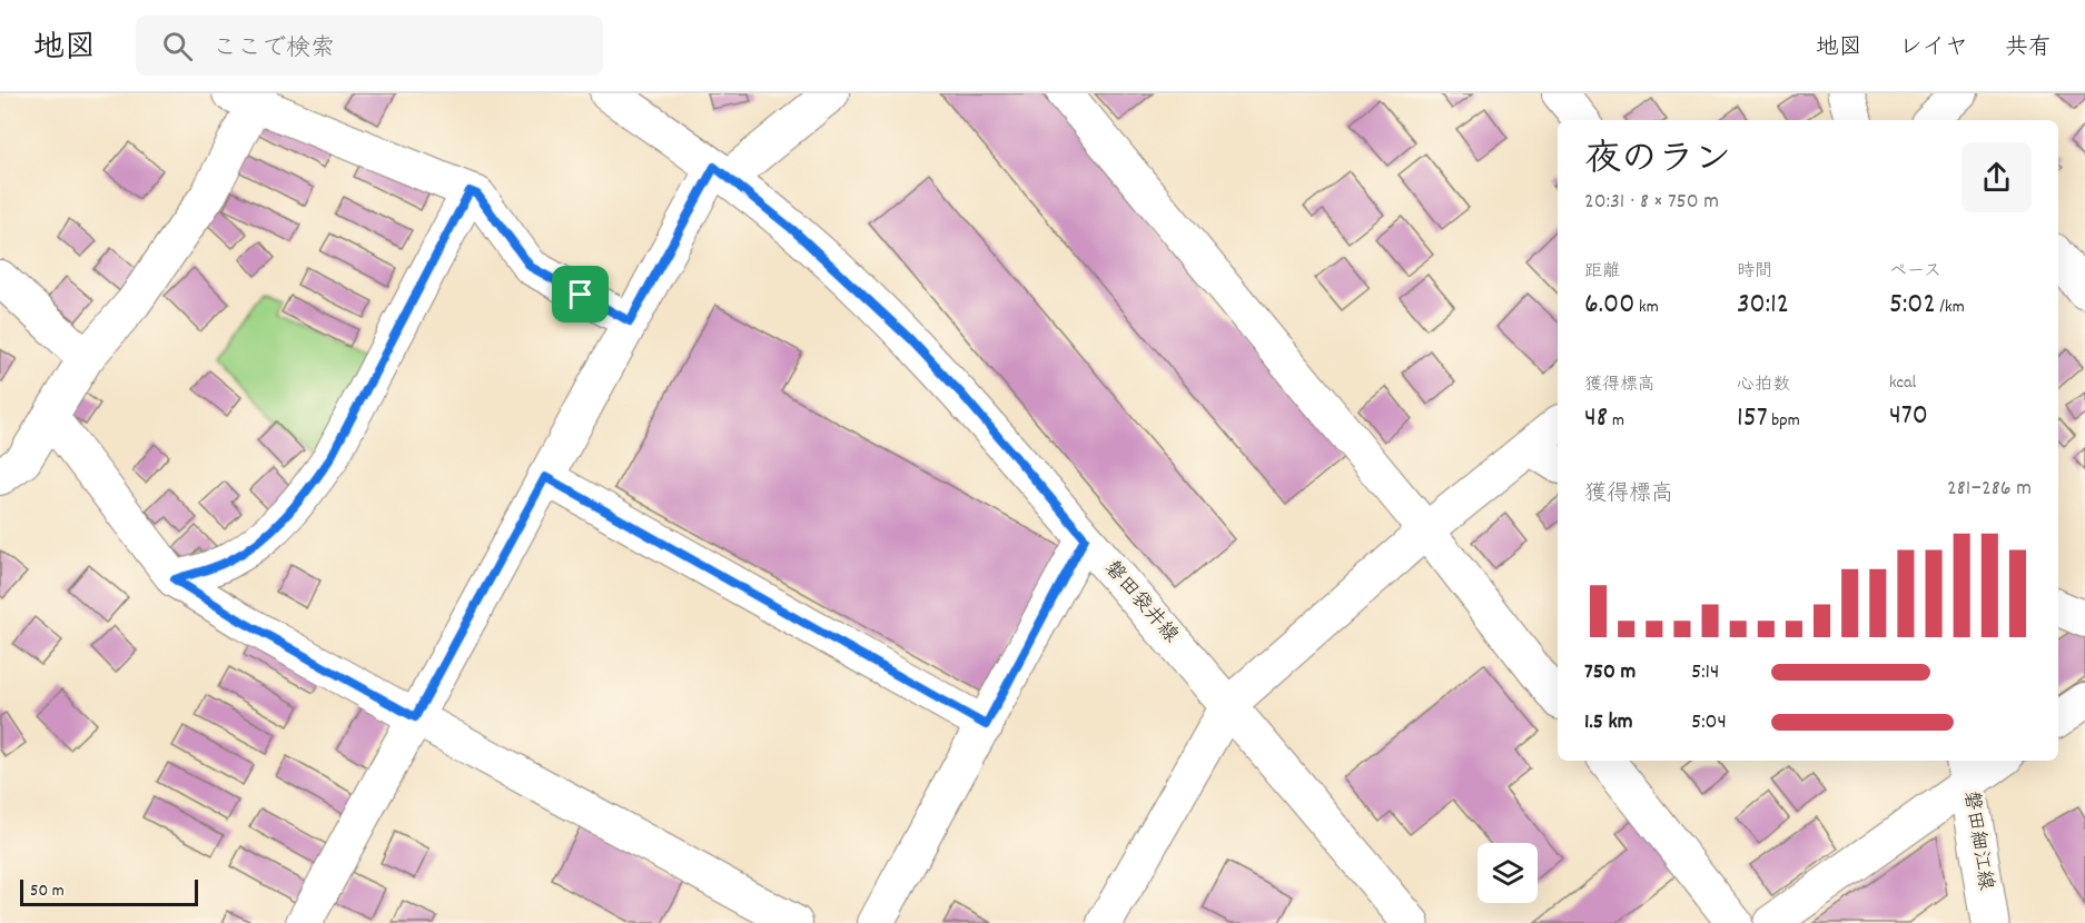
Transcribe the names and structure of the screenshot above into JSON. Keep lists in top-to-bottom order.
{
  "streets": {
    "main road": ["磐田袋井線", "磐田細江線"]
  },
  "scale_bar": "50 m",
  "page": {
    "header": "地図",
    "search": "ここで検索",
    "nav": ["地図", "レイヤ", "共有"],
    "heading": ["夜のラン", "20:31 · 8 × 750 m"],
    "stats": [
      ["距離", "6.00 km"],
      ["時間", "30:12"],
      ["ペース", "5:02 /km"],
      ["獲得標高", "48 m"],
      ["心拍数", "157 bpm"],
      ["kcal", "470"]
    ],
    "chart": ["獲得標高", "281–286 m"],
    "list": [
      {
        "name": "750 m",
        "note": "5:14"
      },
      {
        "name": "1.5 km",
        "note": "5:04"
      }
    ],
    "scale": "50 m"
  }
}
